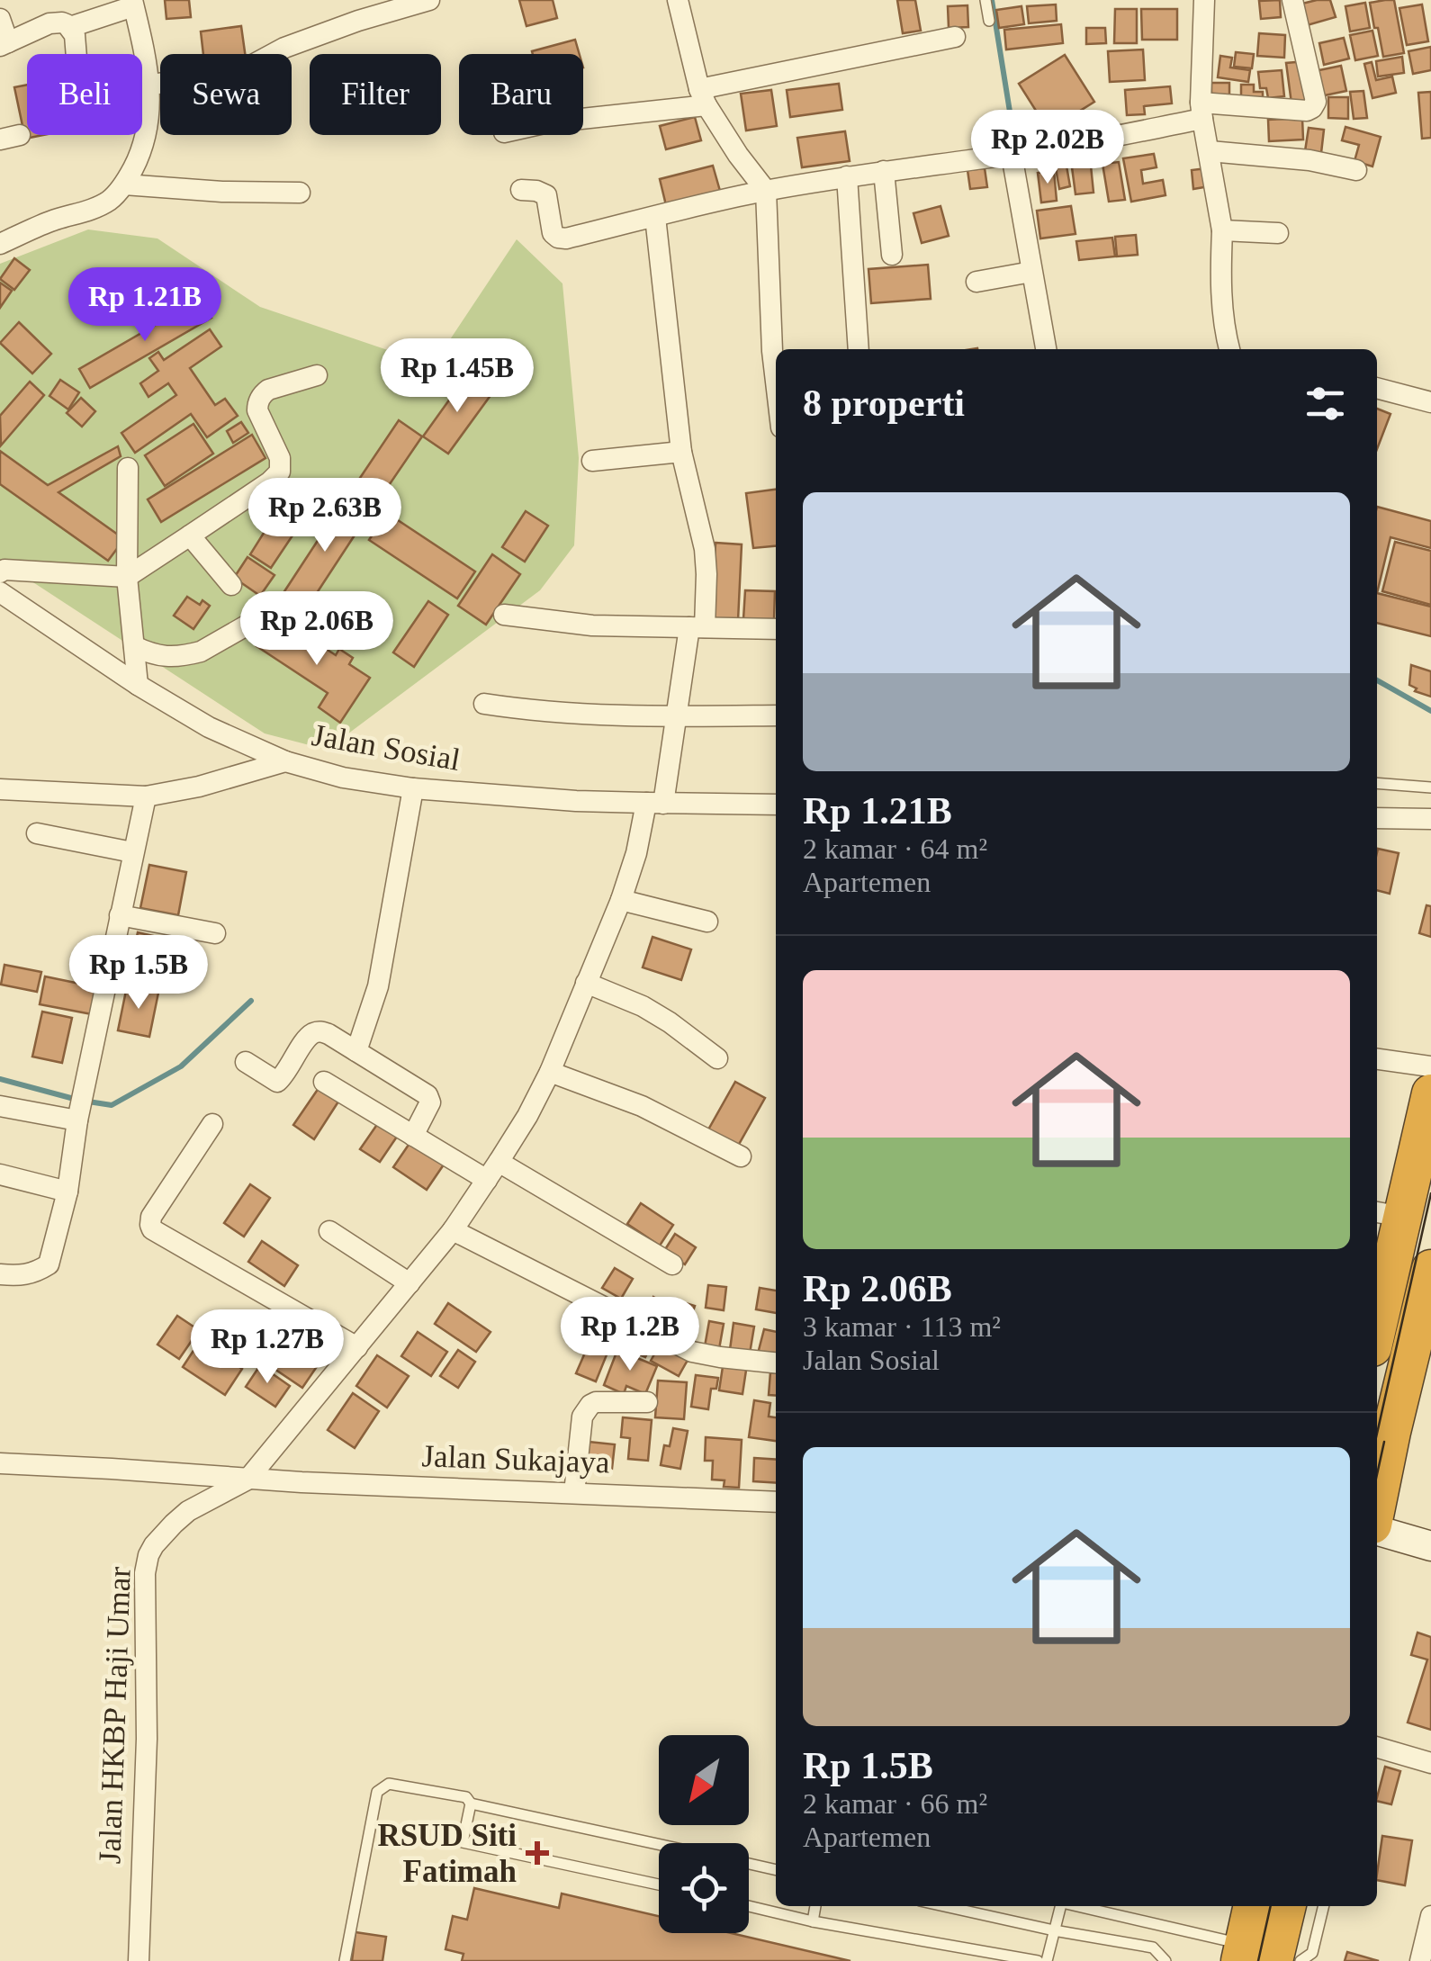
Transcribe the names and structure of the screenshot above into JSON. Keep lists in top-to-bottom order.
{
  "streets": {
    "street": ["Jalan Sosial", "Jalan Sukajaya", "Jalan HKBP Haji Umar"]
  },
  "crossings": [
    ["Jalan Sosial", "Jalan HKBP Haji Umar"],
    ["Jalan Sukajaya", "Jalan HKBP Haji Umar"]
  ],
  "places": {
    "health": ["RSUD Siti Fatimah"]
  },
  "north": "bottom left",
  "page": {
    "chip": [
      "Beli",
      "Sewa",
      "Filter",
      "Baru"
    ],
    "price": [
      "Rp 2.02B",
      "Rp 1.21B",
      "Rp 1.45B",
      "Rp 2.63B",
      "Rp 2.06B",
      "Rp 1.5B",
      "Rp 1.2B",
      "Rp 1.27B"
    ],
    "heading": "8 properti",
    "list": [
      {
        "name": "Rp 1.21B",
        "note": "2 kamar · 64 m² · Apartemen"
      },
      {
        "name": "Rp 2.06B",
        "note": "3 kamar · 113 m² · Jalan Sosial"
      },
      {
        "name": "Rp 1.5B",
        "note": "2 kamar · 66 m² · Apartemen"
      }
    ]
  }
}
